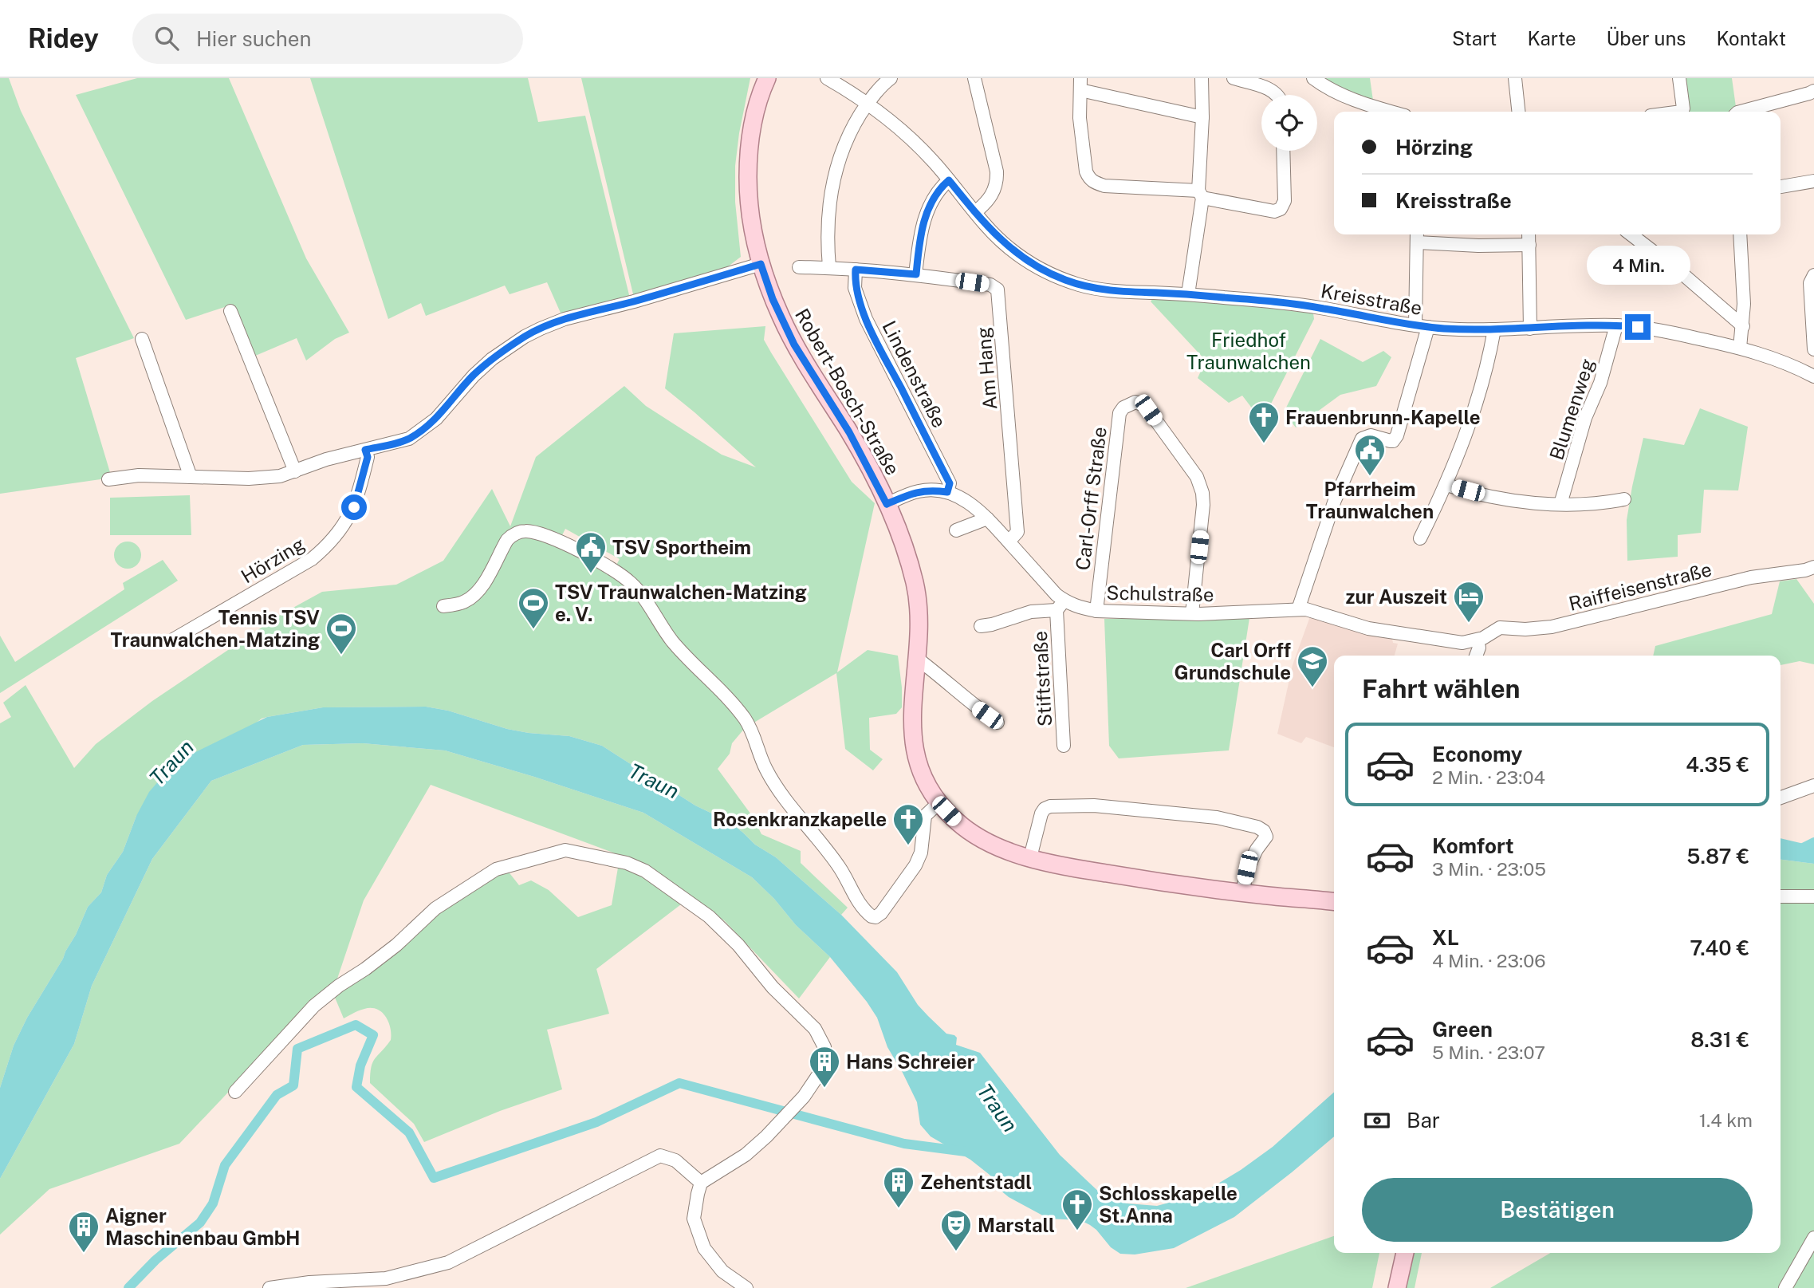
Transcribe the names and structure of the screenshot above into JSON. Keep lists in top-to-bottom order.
{
  "streets": {
    "main road": ["Robert-Bosch-Straße"],
    "street": [
      "Kreisstraße",
      "Am Hang",
      "Lindenstraße",
      "Blumenweg",
      "Carl-Orff Straße",
      "Hörzing",
      "Raiffeisenstraße",
      "Schulstraße",
      "Stiftstraße"
    ]
  },
  "crossings": [
    ["Kreisstraße", "Blumenweg"],
    ["Am Hang", "Lindenstraße"],
    ["Am Hang", "Schulstraße"],
    ["Lindenstraße", "Schulstraße"],
    ["Robert-Bosch-Straße", "Schulstraße"],
    ["Carl-Orff Straße", "Schulstraße"],
    ["Raiffeisenstraße", "Schulstraße"],
    ["Schulstraße", "Stiftstraße"]
  ],
  "water": ["Traun"],
  "parks": ["Friedhof Traunwalchen"],
  "places": {
    "church": ["Frauenbrunn-Kapelle", "Rosenkranzkapelle", "Schlosskapelle St.Anna"],
    "public building": ["Pfarrheim Traunwalchen", "TSV Sportheim"],
    "hotel": ["zur Auszeit"],
    "sports": ["TSV Traunwalchen-Matzing e. V.", "Tennis TSV Traunwalchen-Matzing"],
    "school or university": ["Carl Orff Grundschule"],
    "building": ["Hans Schreier", "Zehentstadl", "Aigner Maschinenbau GmbH"],
    "theatre": ["Marstall"]
  },
  "page": {
    "header": "Ridey",
    "search": "Hier suchen",
    "nav": [
      "Start",
      "Karte",
      "Über uns",
      "Kontakt"
    ],
    "banner": ["Hörzing", "Kreisstraße"],
    "bubble": "4 Min.",
    "heading": "Fahrt wählen",
    "list": [
      {
        "name": "Economy",
        "note": "2 Min. · 23:04",
        "value": "4.35 €"
      },
      {
        "name": "Komfort",
        "note": "3 Min. · 23:05",
        "value": "5.87 €"
      },
      {
        "name": "XL",
        "note": "4 Min. · 23:06",
        "value": "7.40 €"
      },
      {
        "name": "Green",
        "note": "5 Min. · 23:07",
        "value": "8.31 €"
      }
    ],
    "pay": ["Bar", "1.4 km"],
    "buttons": "Bestätigen"
  }
}
